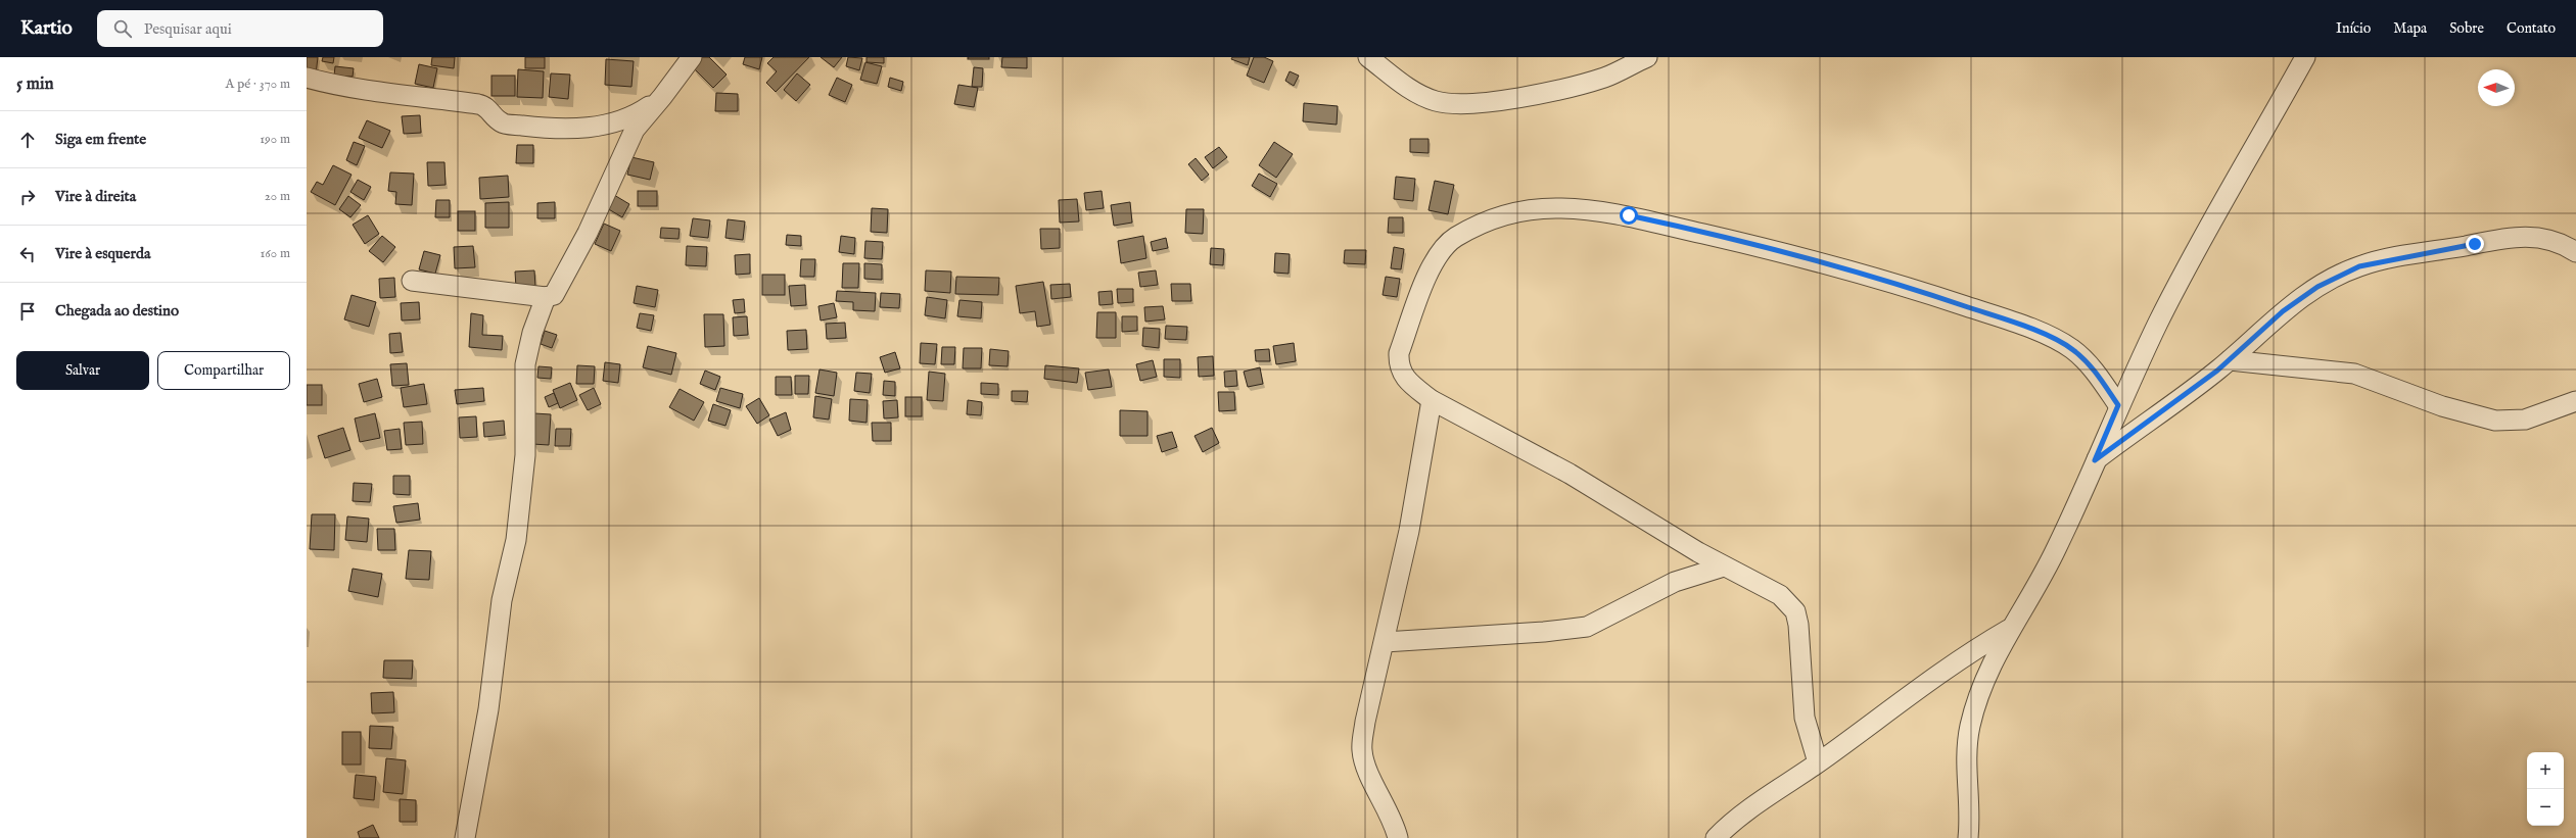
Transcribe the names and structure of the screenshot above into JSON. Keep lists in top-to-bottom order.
{
  "north": "left",
  "page": {
    "header": "Kartio",
    "search": "Pesquisar aqui",
    "nav": [
      "Início",
      "Mapa",
      "Sobre",
      "Contato"
    ],
    "heading": ["5 min", "A pé · 370 m"],
    "list": [
      ["Siga em frente", "190 m"],
      ["Vire à direita", "20 m"],
      ["Vire à esquerda", "160 m"],
      "Chegada ao destino"
    ],
    "buttons": ["Salvar", "Compartilhar"],
    "map_buttons": ["+", "−"]
  }
}
